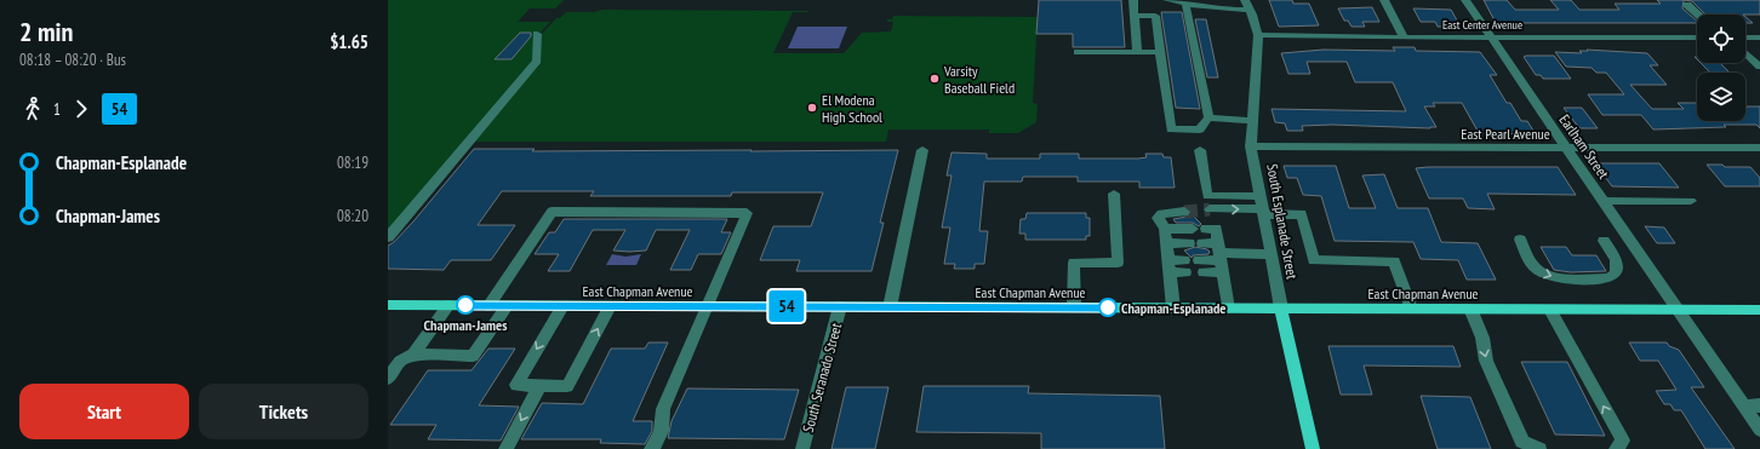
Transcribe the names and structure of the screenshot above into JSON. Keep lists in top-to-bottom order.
{
  "streets": {
    "main road": ["South Esplanade Street", "East Chapman Avenue"],
    "street": [
      "East Center Avenue",
      "East Pearl Avenue",
      "Earlham Street",
      "South Seranado Street"
    ]
  },
  "crossings": [
    ["East Center Avenue", "Earlham Street"],
    ["East Center Avenue", "South Esplanade Street"],
    ["East Pearl Avenue", "Earlham Street"],
    ["East Pearl Avenue", "South Esplanade Street"],
    ["Earlham Street", "East Chapman Avenue"],
    ["South Esplanade Street", "East Chapman Avenue"],
    ["East Chapman Avenue", "South Seranado Street"]
  ],
  "places": [
    "Varsity Baseball Field",
    "El Modena High School",
    "Chapman-James",
    "Chapman-Esplanade"
  ],
  "lines": ["bus line 54"],
  "page": {
    "heading": ["2 min", "08:18 – 08:20 · Bus", "$1.65"],
    "on_map": "54",
    "legs": ["1", "54"],
    "list": [
      {
        "name": "Chapman-Esplanade",
        "value": "08:19"
      },
      {
        "name": "Chapman-James",
        "value": "08:20"
      }
    ],
    "buttons": ["Start", "Tickets"]
  }
}
